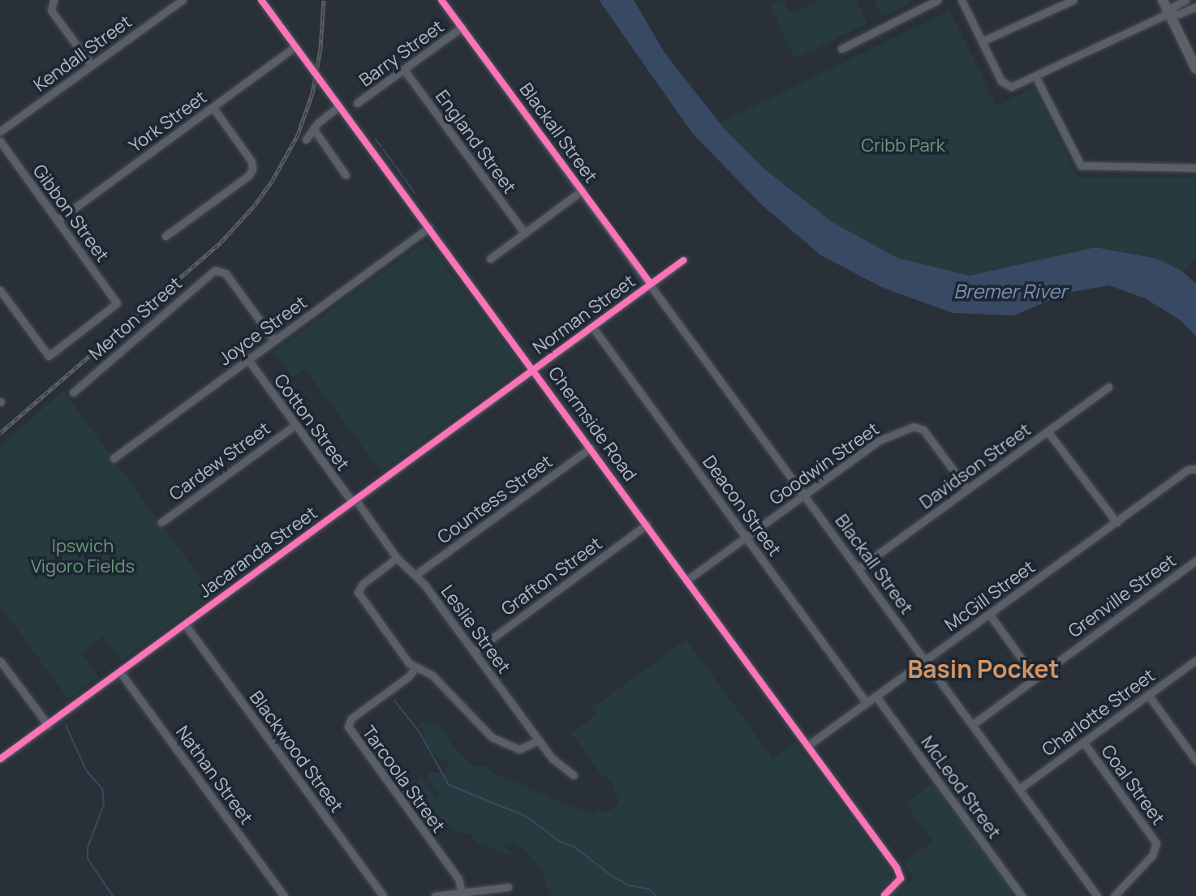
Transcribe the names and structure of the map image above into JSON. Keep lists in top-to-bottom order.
{
  "streets": {
    "street": [
      "Kendall Street",
      "Barry Street",
      "York Street",
      "Blackall Street",
      "England Street",
      "Gibbon Street",
      "Norman Street",
      "Merton Street",
      "Joyce Street",
      "Cotton Street",
      "Chermside Road",
      "Cardew Street",
      "Goodwin Street",
      "Davidson Street",
      "Countess Street",
      "Deacon Street",
      "Jacaranda Street",
      "Grafton Street",
      "McGill Street",
      "Grenville Street",
      "Leslie Street",
      "Charlotte Street",
      "Blackwood Street",
      "Nathan Street",
      "Tarcoola Street",
      "Coal Street",
      "McLeod Street"
    ]
  },
  "crossings": [
    ["Barry Street", "Blackall Street"],
    ["Barry Street", "England Street"],
    ["York Street", "Gibbon Street"],
    ["York Street", "Chermside Road"],
    ["Blackall Street", "Norman Street"],
    ["Blackall Street", "Goodwin Street"],
    ["Blackall Street", "Davidson Street"],
    ["Blackall Street", "McGill Street"],
    ["Blackall Street", "Grenville Street"],
    ["Blackall Street", "Charlotte Street"],
    ["Norman Street", "Chermside Road"],
    ["Norman Street", "Deacon Street"],
    ["Norman Street", "Jacaranda Street"],
    ["Merton Street", "Joyce Street"],
    ["Joyce Street", "Cotton Street"],
    ["Joyce Street", "Chermside Road"],
    ["Cotton Street", "Cardew Street"],
    ["Cotton Street", "Jacaranda Street"],
    ["Cotton Street", "Leslie Street"],
    ["Chermside Road", "Goodwin Street"],
    ["Chermside Road", "Countess Street"],
    ["Chermside Road", "Jacaranda Street"],
    ["Chermside Road", "Grafton Street"],
    ["Chermside Road", "McGill Street"],
    ["Goodwin Street", "Davidson Street"],
    ["Goodwin Street", "Deacon Street"],
    ["Countess Street", "Leslie Street"],
    ["Deacon Street", "McGill Street"],
    ["Jacaranda Street", "Leslie Street"],
    ["Jacaranda Street", "Blackwood Street"],
    ["Jacaranda Street", "Nathan Street"],
    ["Grafton Street", "Leslie Street"],
    ["McGill Street", "McLeod Street"],
    ["Charlotte Street", "Coal Street"]
  ],
  "districts": ["Basin Pocket"],
  "water": ["Bremer River"],
  "parks": ["Cribb Park", "Ipswich Vigoro Fields"]
}
